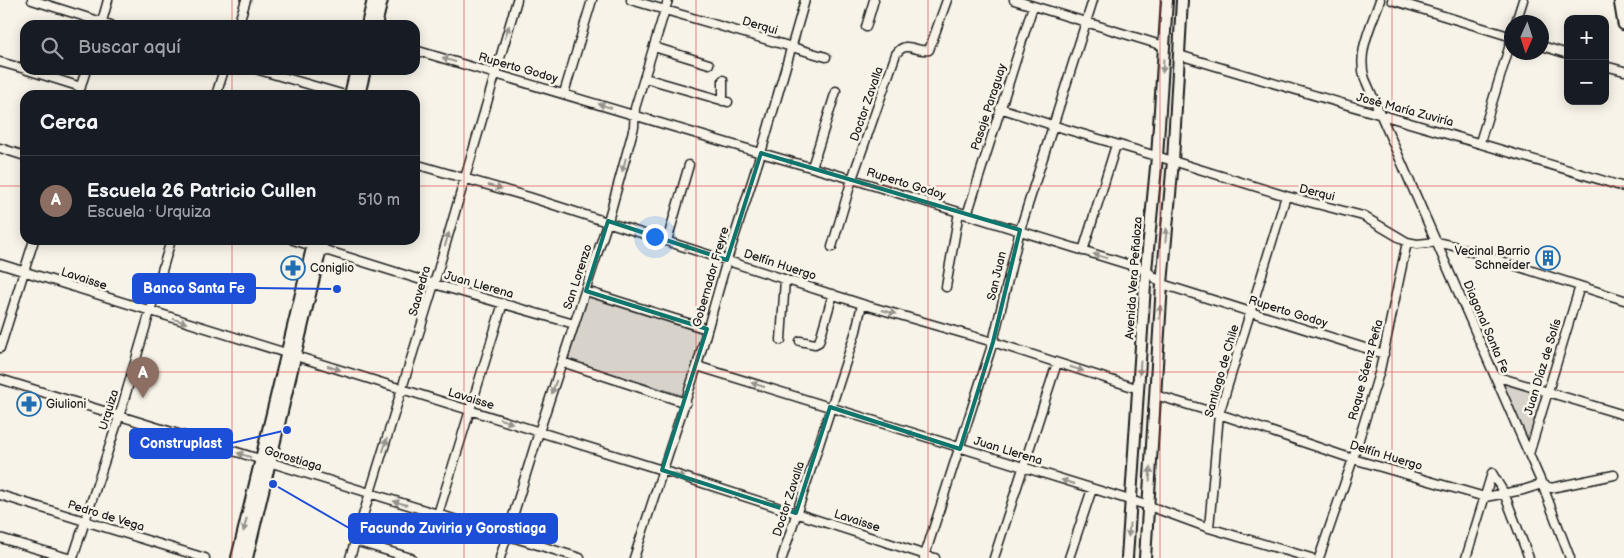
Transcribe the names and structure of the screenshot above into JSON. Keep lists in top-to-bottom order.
{
  "streets": {
    "main road": ["Avenida Vera Peñaloza"],
    "street": [
      "Derqui",
      "Ruperto Godoy",
      "Doctor Zavalla",
      "Pasaje Paraguay",
      "José María Zuviría",
      "Delfín Huergo",
      "San Juan",
      "San Lorenzo",
      "Gobernador Freyre",
      "Lavaisse",
      "Juan Llerena",
      "Saavedra",
      "Diagonal Santa Fe",
      "Juan Díaz de Solís",
      "Roque Sáenz Peña",
      "Santiago de Chile",
      "Urquiza",
      "Gorostiaga",
      "Pedro de Vega"
    ]
  },
  "crossings": [
    ["Derqui", "Pasaje Paraguay"],
    ["Derqui", "San Juan"],
    ["Derqui", "San Lorenzo"],
    ["Derqui", "Gobernador Freyre"],
    ["Derqui", "Avenida Vera Peñaloza"],
    ["Derqui", "Diagonal Santa Fe"],
    ["Derqui", "Juan Díaz de Solís"],
    ["Derqui", "Roque Sáenz Peña"],
    ["Derqui", "Santiago de Chile"],
    ["Ruperto Godoy", "Doctor Zavalla"],
    ["Ruperto Godoy", "Pasaje Paraguay"],
    ["Ruperto Godoy", "San Juan"],
    ["Ruperto Godoy", "San Lorenzo"],
    ["Ruperto Godoy", "Gobernador Freyre"],
    ["Ruperto Godoy", "Avenida Vera Peñaloza"],
    ["Ruperto Godoy", "Saavedra"],
    ["Ruperto Godoy", "Roque Sáenz Peña"],
    ["Ruperto Godoy", "Santiago de Chile"],
    ["Doctor Zavalla", "Delfín Huergo"],
    ["Doctor Zavalla", "Lavaisse"],
    ["Doctor Zavalla", "Juan Llerena"],
    ["José María Zuviría", "Diagonal Santa Fe"],
    ["Delfín Huergo", "San Juan"],
    ["Delfín Huergo", "San Lorenzo"],
    ["Delfín Huergo", "Gobernador Freyre"],
    ["Delfín Huergo", "Avenida Vera Peñaloza"],
    ["Delfín Huergo", "Saavedra"],
    ["Delfín Huergo", "Diagonal Santa Fe"],
    ["Delfín Huergo", "Roque Sáenz Peña"],
    ["Delfín Huergo", "Santiago de Chile"],
    ["San Juan", "Lavaisse"],
    ["San Juan", "Juan Llerena"],
    ["San Lorenzo", "Lavaisse"],
    ["San Lorenzo", "Juan Llerena"],
    ["San Lorenzo", "Gorostiaga"],
    ["Gobernador Freyre", "Lavaisse"],
    ["Gobernador Freyre", "Juan Llerena"],
    ["Avenida Vera Peñaloza", "Juan Llerena"],
    ["Lavaisse", "Saavedra"],
    ["Lavaisse", "Urquiza"],
    ["Juan Llerena", "Saavedra"],
    ["Juan Llerena", "Santiago de Chile"],
    ["Saavedra", "Gorostiaga"],
    ["Diagonal Santa Fe", "Juan Díaz de Solís"],
    ["Urquiza", "Gorostiaga"],
    ["Urquiza", "Pedro de Vega"]
  ],
  "one_way": [
    "Delfín Huergo",
    "Lavaisse",
    "Juan Llerena",
    "Saavedra",
    "Gorostiaga"
  ],
  "places": {
    "building": ["Vecinal Barrio Schneider"],
    "pharmacy": ["Coniglio", "Giulioni"],
    "other": ["Banco Santa Fe", "Construplast", "Facundo Zuviria y Gorostiaga"]
  },
  "north": "bottom",
  "page": {
    "map_buttons": ["+", "−"],
    "search": "Buscar aquí",
    "heading": "Cerca",
    "list": [
      {
        "mark": "A",
        "name": "Escuela 26 Patricio Cullen",
        "note": "Escuela · Urquiza",
        "value": "510 m"
      }
    ],
    "pins": "A"
  }
}
